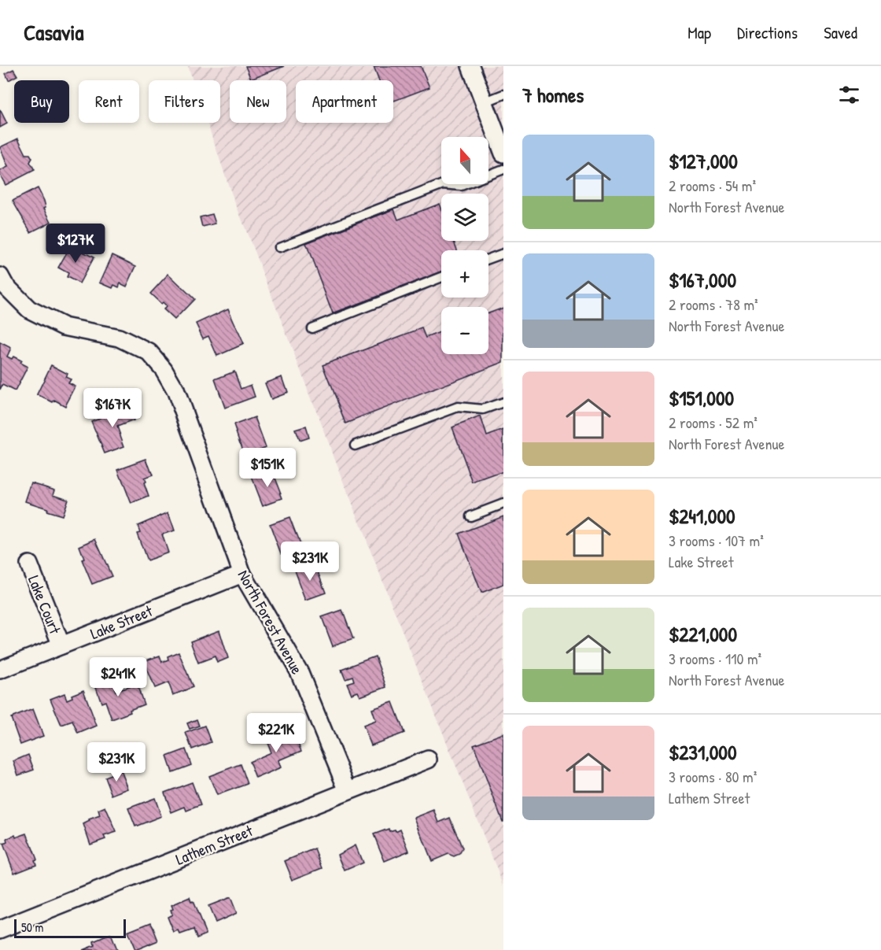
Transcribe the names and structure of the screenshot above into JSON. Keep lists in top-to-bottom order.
{
  "streets": {
    "street": [
      "Lake Court",
      "Lake Street",
      "North Forest Avenue",
      "Lathem Street"
    ]
  },
  "crossings": [
    ["Lake Court", "Lake Street"],
    ["Lake Street", "North Forest Avenue"],
    ["North Forest Avenue", "Lathem Street"]
  ],
  "scale_bar": "50 m",
  "north": "top",
  "page": {
    "header": "Casavia",
    "nav": ["Map", "Directions", "Saved"],
    "heading": "7 homes",
    "chip": [
      "Buy",
      "Rent",
      "Filters",
      "New",
      "Apartment"
    ],
    "list": [
      {
        "name": "$127,000",
        "note": "2 rooms · 54 m² · North Forest Avenue"
      },
      {
        "name": "$167,000",
        "note": "2 rooms · 78 m² · North Forest Avenue"
      },
      {
        "name": "$151,000",
        "note": "2 rooms · 52 m² · North Forest Avenue"
      },
      {
        "name": "$241,000",
        "note": "3 rooms · 107 m² · Lake Street"
      },
      {
        "name": "$221,000",
        "note": "3 rooms · 110 m² · North Forest Avenue"
      },
      {
        "name": "$231,000",
        "note": "3 rooms · 80 m² · Lathem Street"
      }
    ],
    "map_buttons": ["+", "−"],
    "price": [
      "$127K",
      "$167K",
      "$151K",
      "$231K",
      "$241K",
      "$221K",
      "$231K"
    ],
    "scale": "50 m"
  }
}
